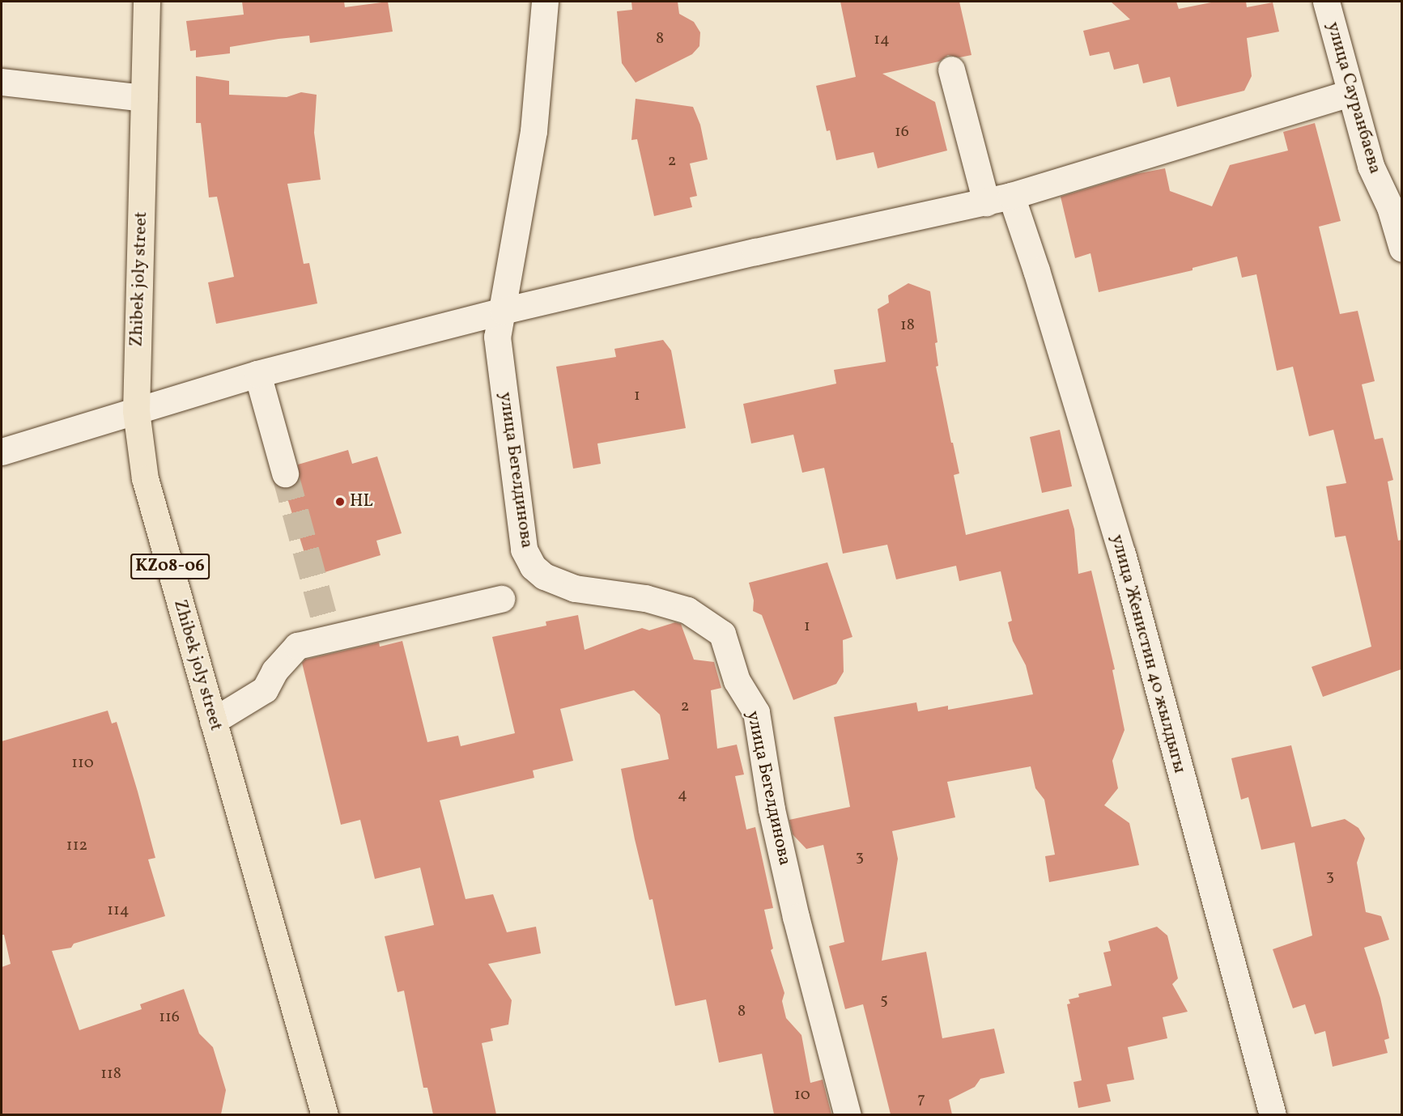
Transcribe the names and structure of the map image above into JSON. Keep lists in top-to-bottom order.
{
  "streets": {
    "highway": ["Zhibek joly street", "KZ08-06"],
    "street": ["улица Сауранбаева", "улица Бегелдинова", "улица Женистин 40 жылдыгы"]
  },
  "places": ["HL"],
  "house_numbers": [
    "8",
    "14",
    "16",
    "2",
    "18",
    "1",
    "1",
    "2",
    "110",
    "4",
    "112",
    "3",
    "3",
    "114",
    "5",
    "8",
    "116",
    "118",
    "10",
    "7"
  ]
}
